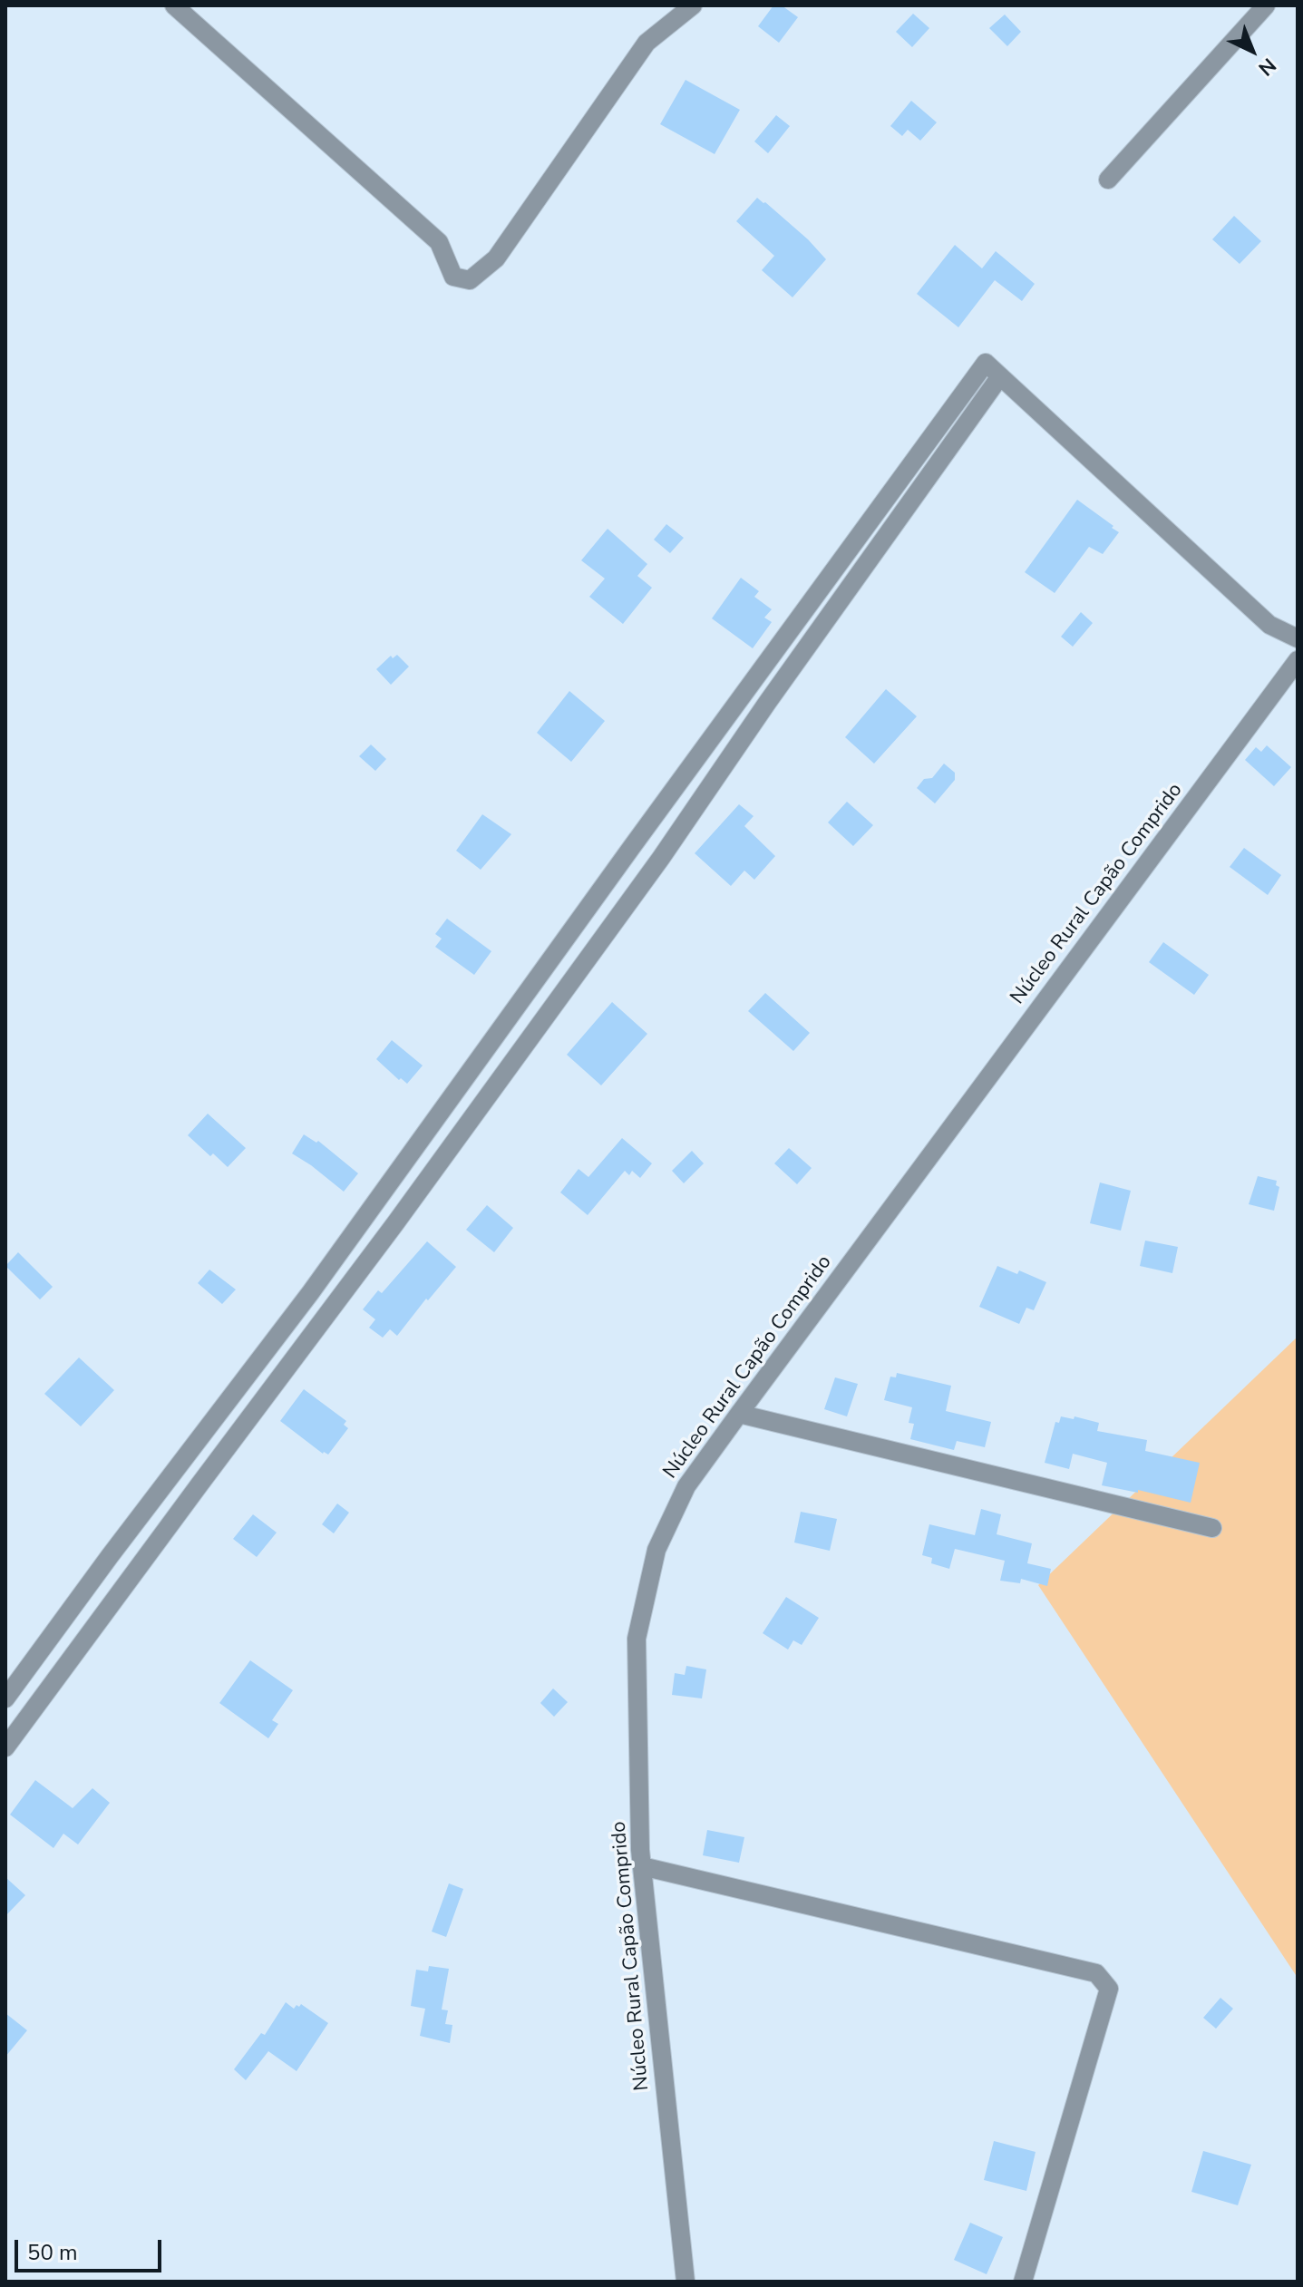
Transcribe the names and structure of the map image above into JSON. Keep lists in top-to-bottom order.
{
  "streets": {
    "street": ["Núcleo Rural Capão Comprido"]
  },
  "scale_bar": "50 m",
  "north": "bottom right"
}
